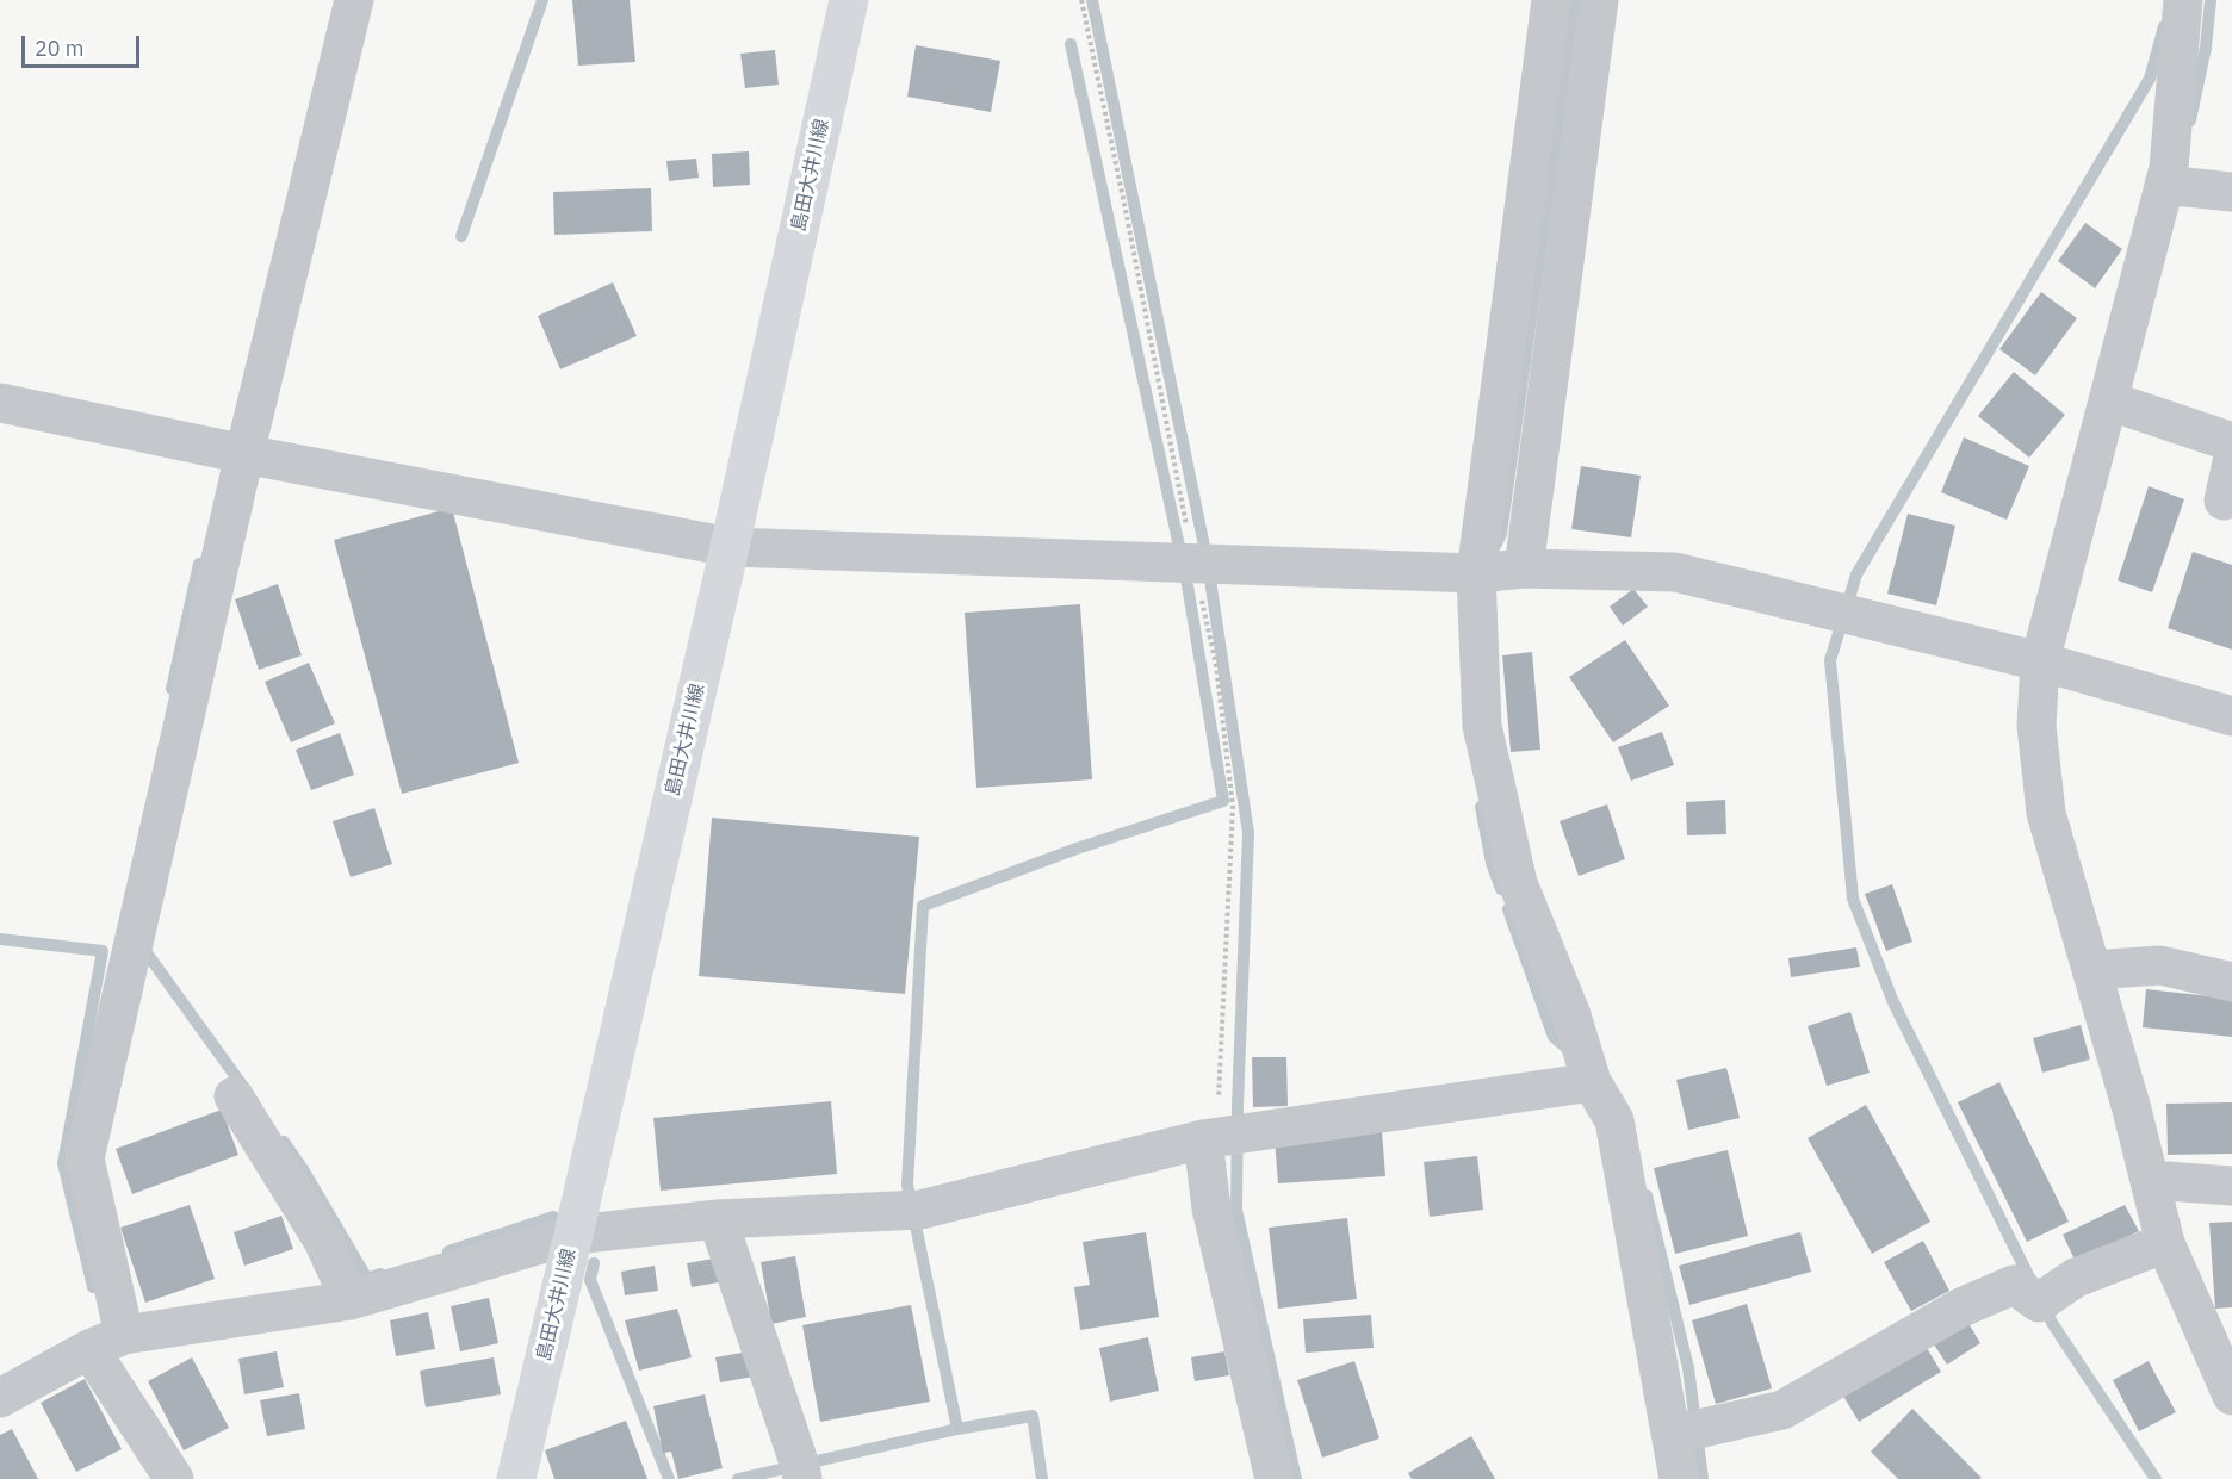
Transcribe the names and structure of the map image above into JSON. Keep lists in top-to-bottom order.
{
  "streets": {
    "main road": ["島田大井川線"]
  },
  "scale_bar": "20 m"
}
